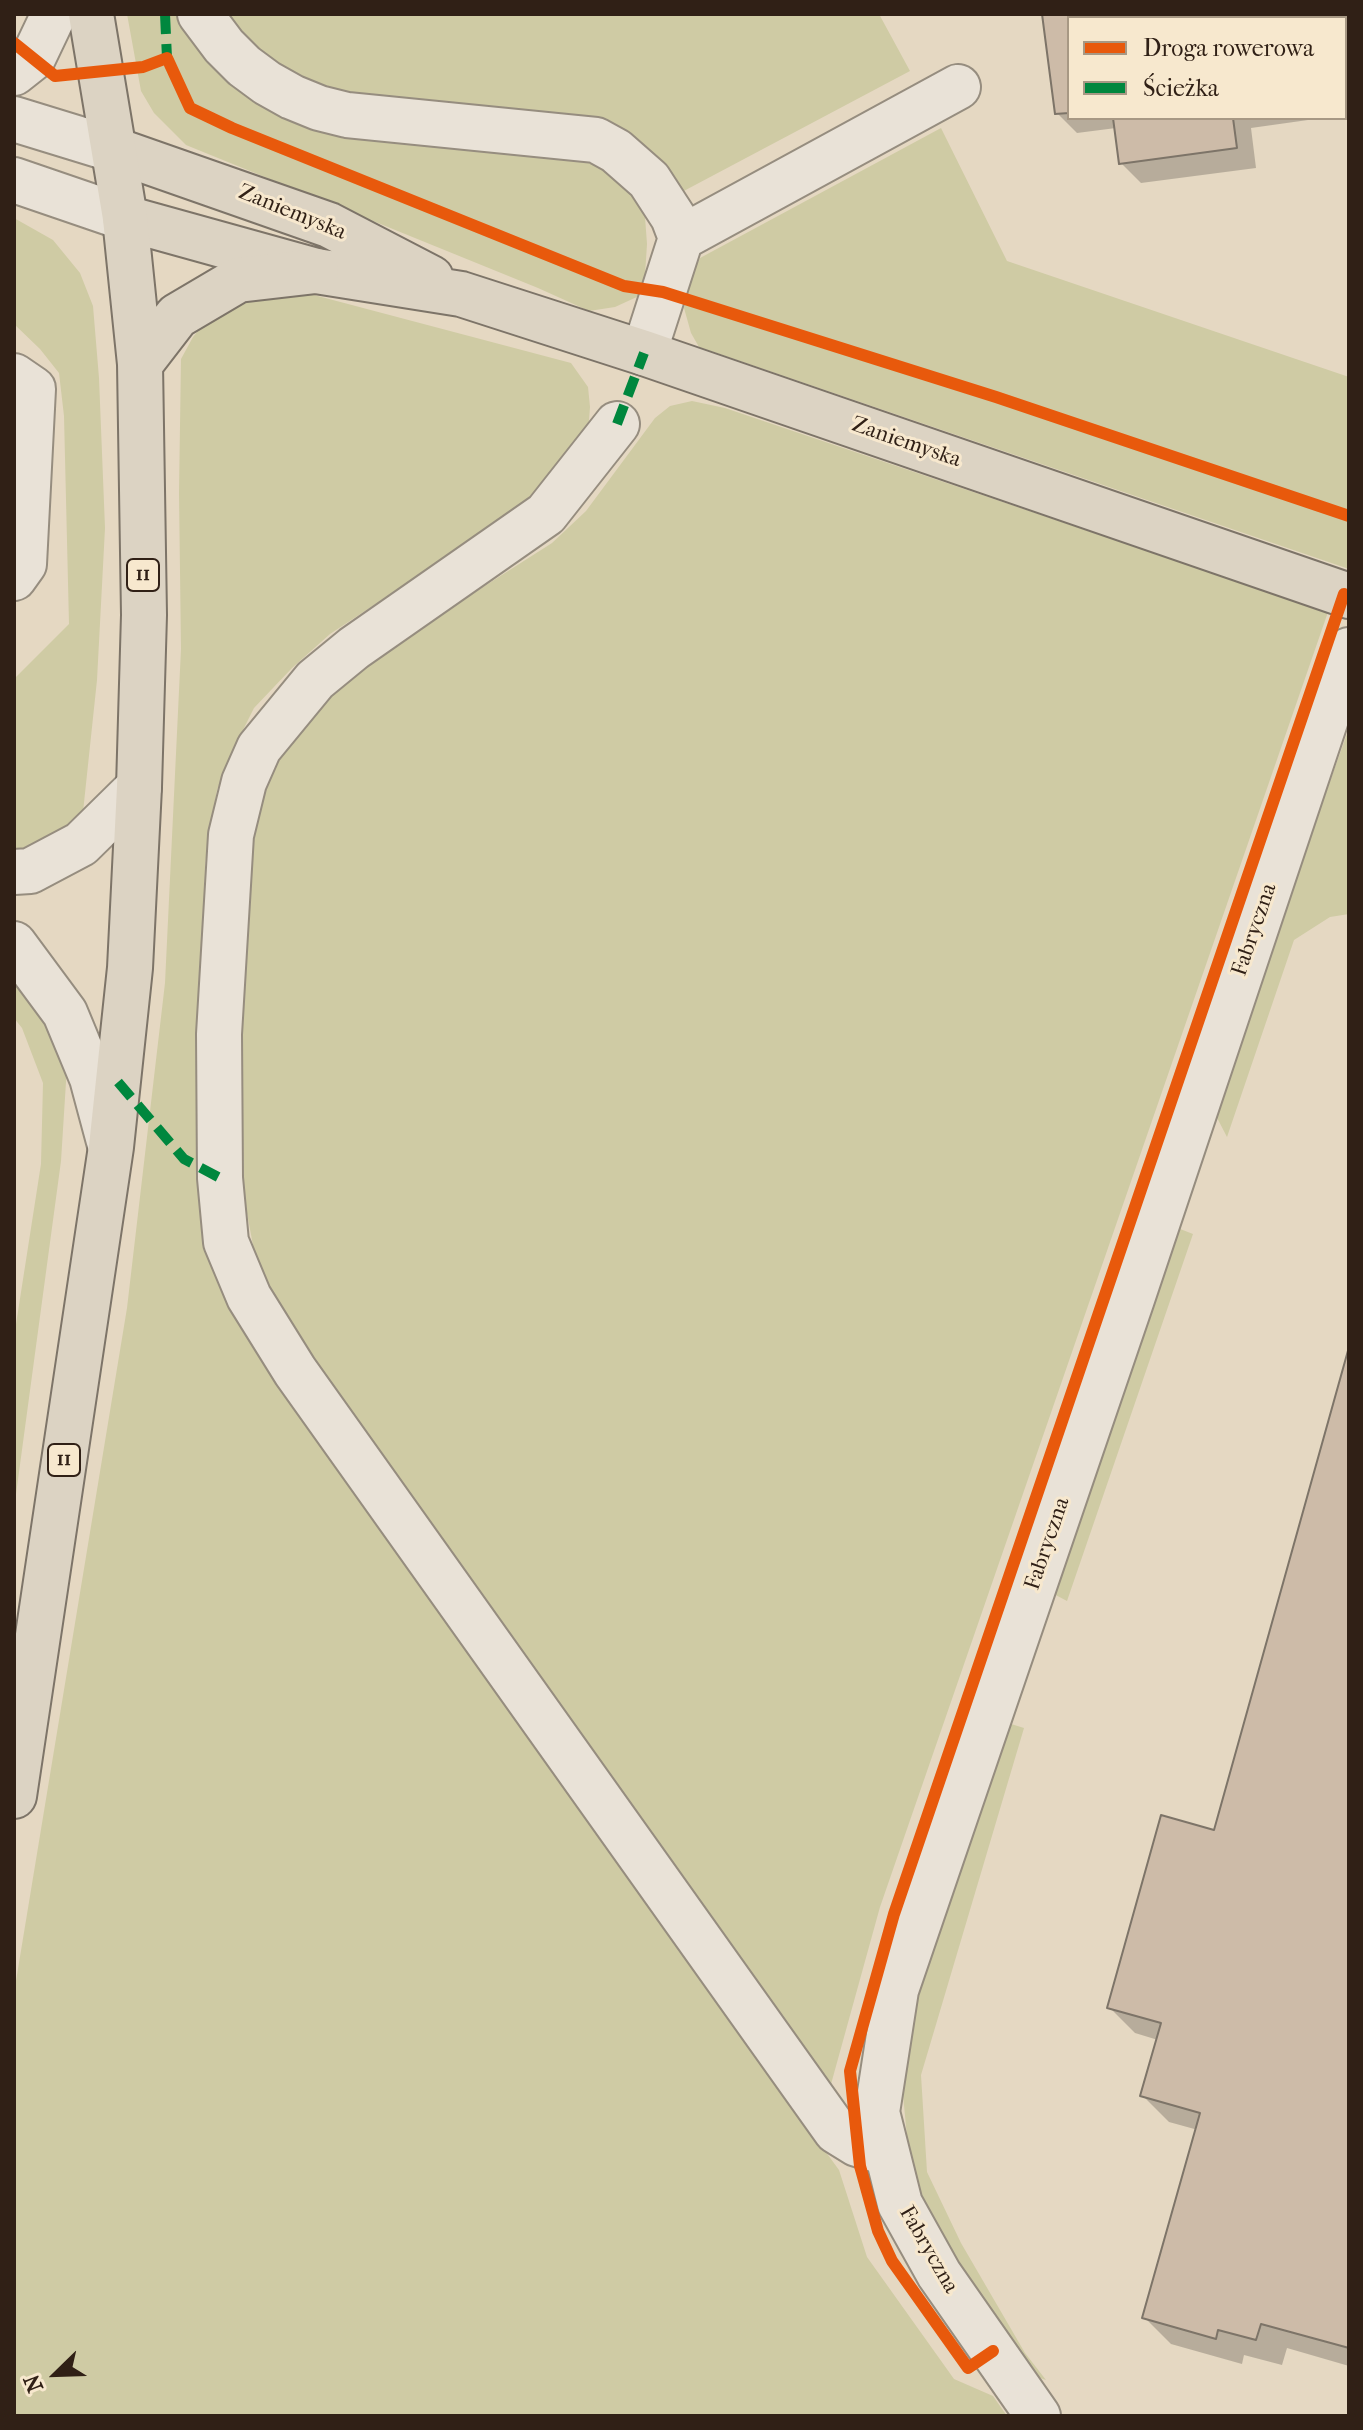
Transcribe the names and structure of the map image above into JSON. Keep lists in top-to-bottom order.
{
  "streets": {
    "main road": ["Zaniemyska", "11"],
    "street": ["Fabryczna"]
  },
  "crossings": [
    ["Zaniemyska", "11"]
  ],
  "legend": ["Droga rowerowa", "Ścieżka"],
  "north": "bottom left"
}
